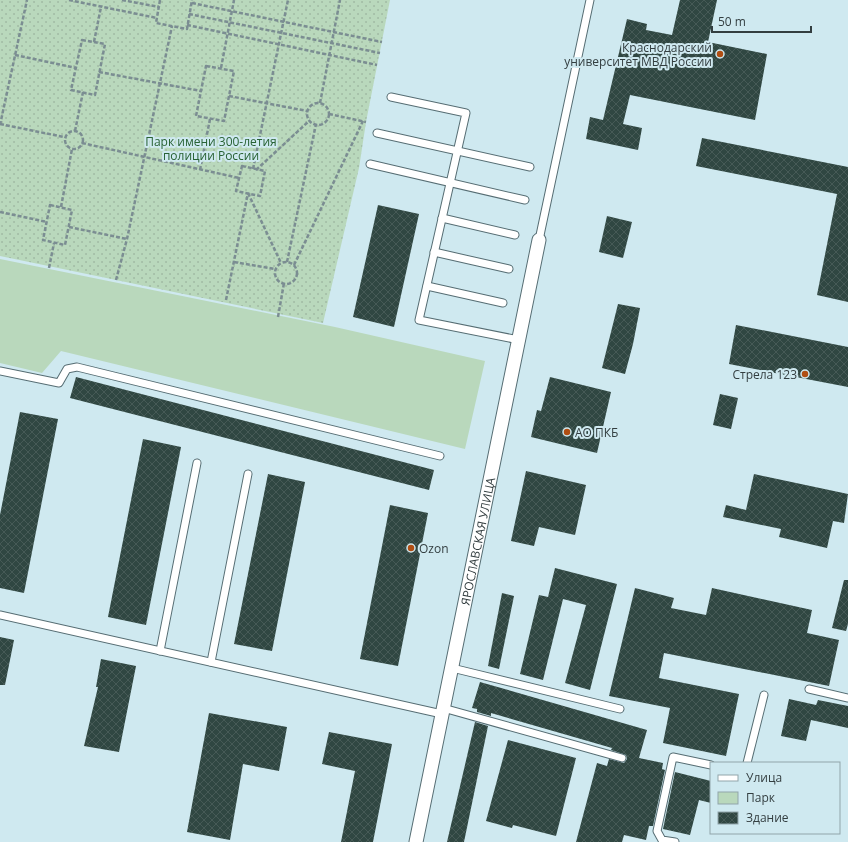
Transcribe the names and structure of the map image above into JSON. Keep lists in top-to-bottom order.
{
  "streets": {
    "street": ["ЯРОСЛАВСКАЯ УЛИЦА"]
  },
  "parks": ["Парк имени 300-летия полиции России"],
  "places": [
    "Краснодарский университет МВД России",
    "Стрела 123",
    "АО ПКБ",
    "Ozon"
  ],
  "legend": ["Улица", "Парк", "Здание"],
  "scale_bar": "50 m"
}
